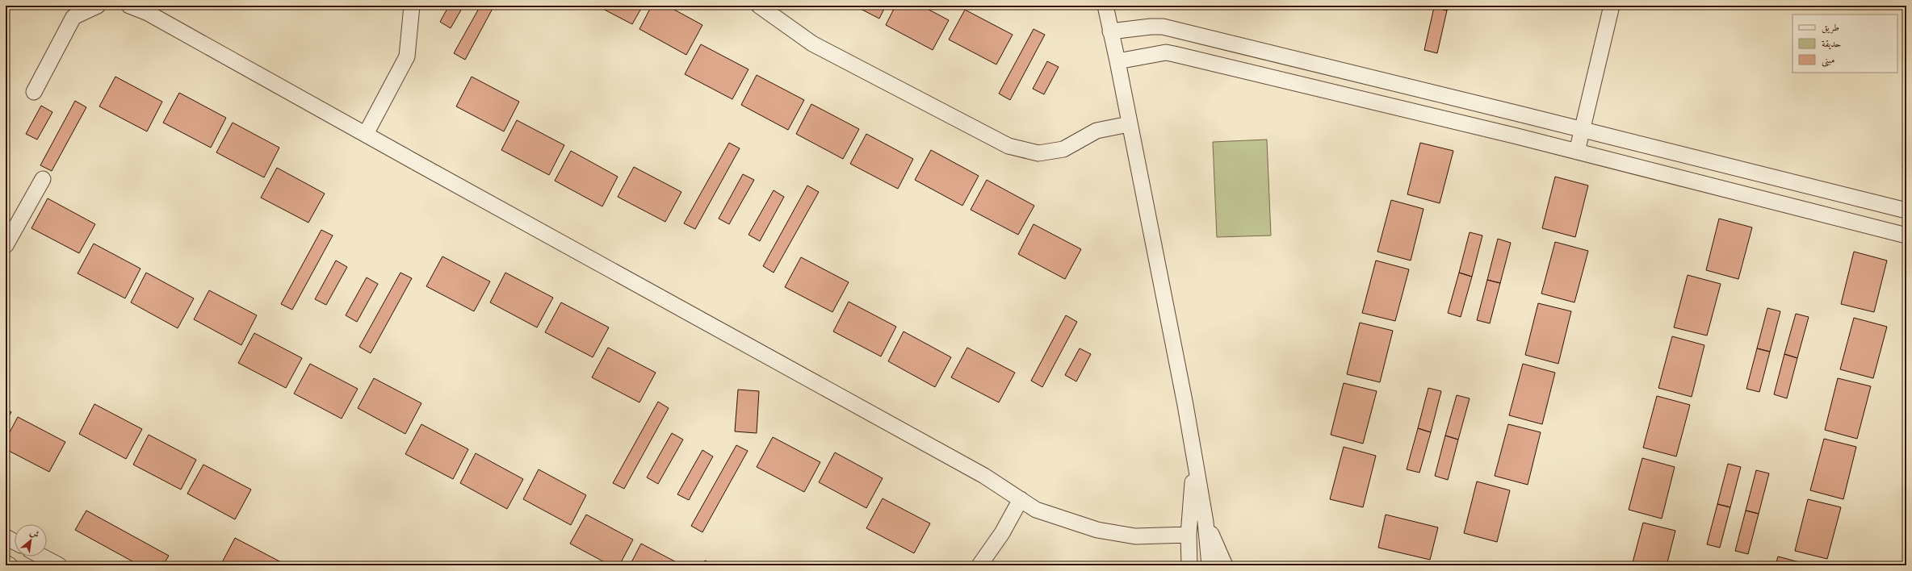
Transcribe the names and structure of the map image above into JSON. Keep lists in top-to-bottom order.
{
  "legend": ["طريق", "حديقة", "مبنى"],
  "north": "top right"
}
